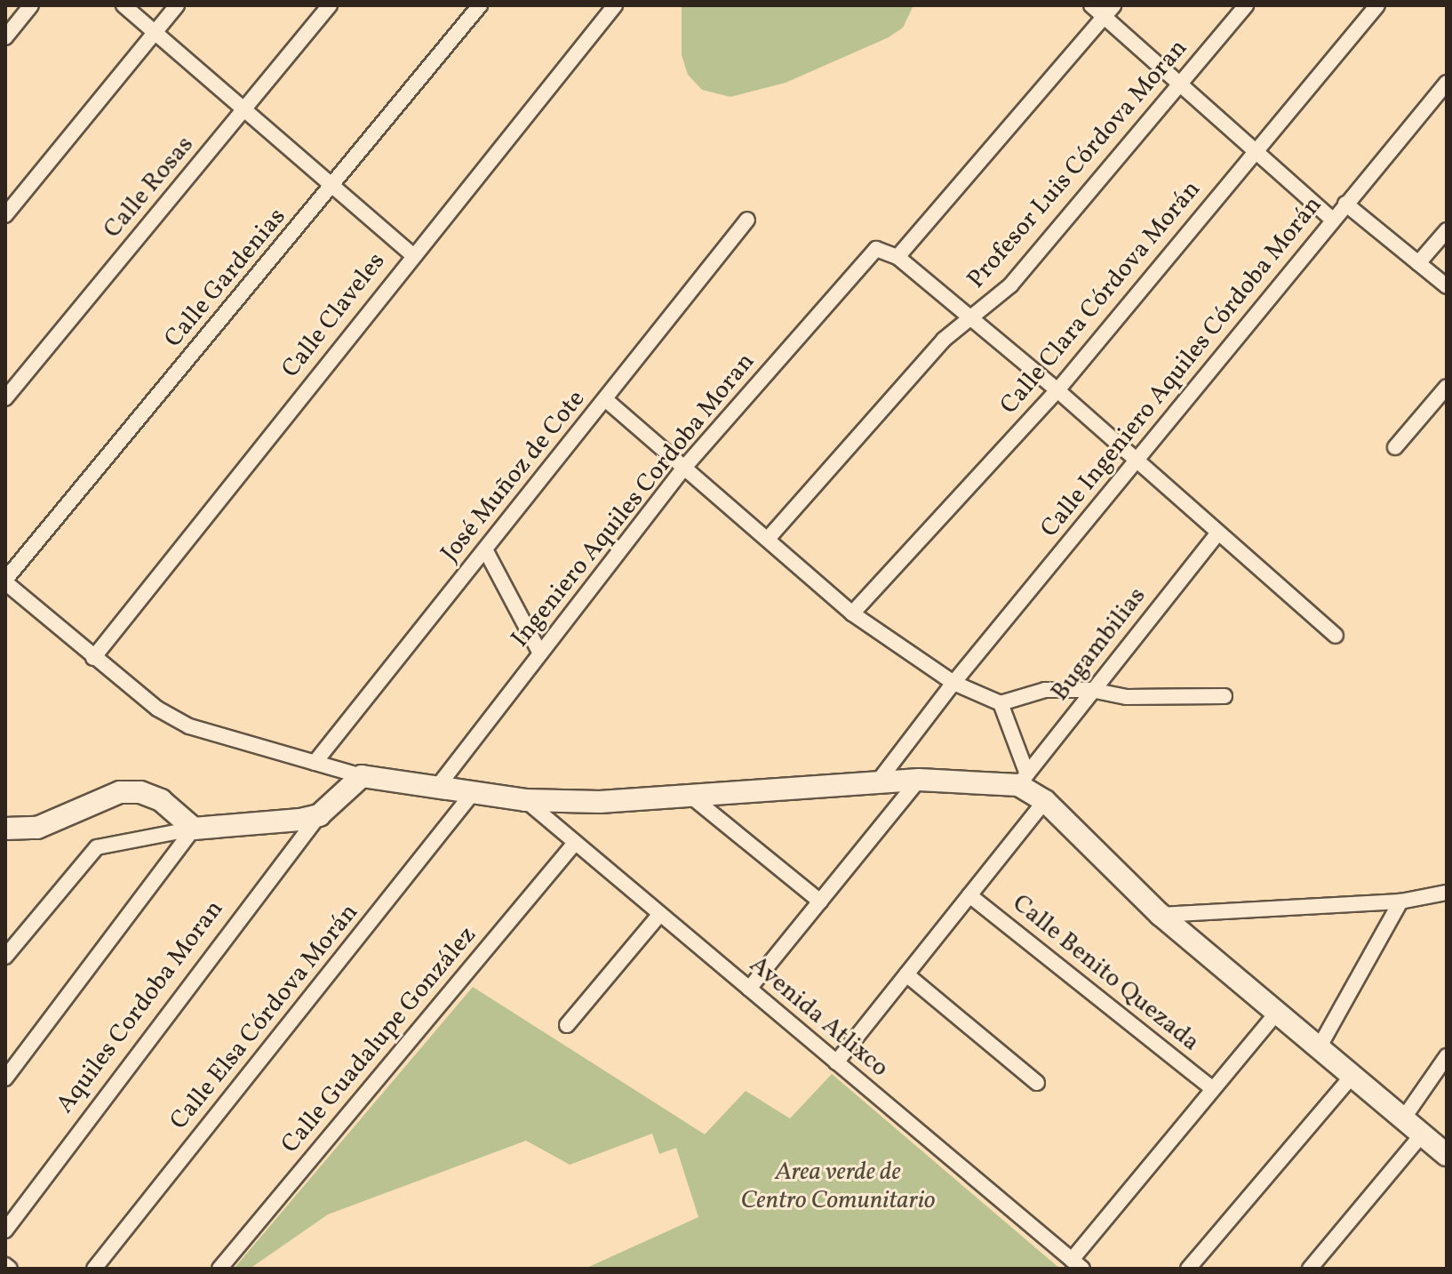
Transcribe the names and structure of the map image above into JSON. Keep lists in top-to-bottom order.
{
  "streets": {
    "street": [
      "Profesor Luis Córdova Moran",
      "Calle Rosas",
      "Calle Gardenias",
      "Calle Clara Córdova Morán",
      "Calle Claveles",
      "Calle Ingeniero Aquiles Córdoba Morán",
      "José Muñoz de Cote",
      "Ingeniero Aquiles Cordoba Moran",
      "Bugambilias",
      "Calle Benito Quezada",
      "Aquiles Cordoba Moran",
      "Calle Elsa Córdova Morán",
      "Avenida Atlixco",
      "Calle Guadalupe González"
    ]
  },
  "crossings": [
    ["Avenida Atlixco", "Calle Guadalupe González"]
  ],
  "parks": ["Area verde de Centro Comunitario"]
}
